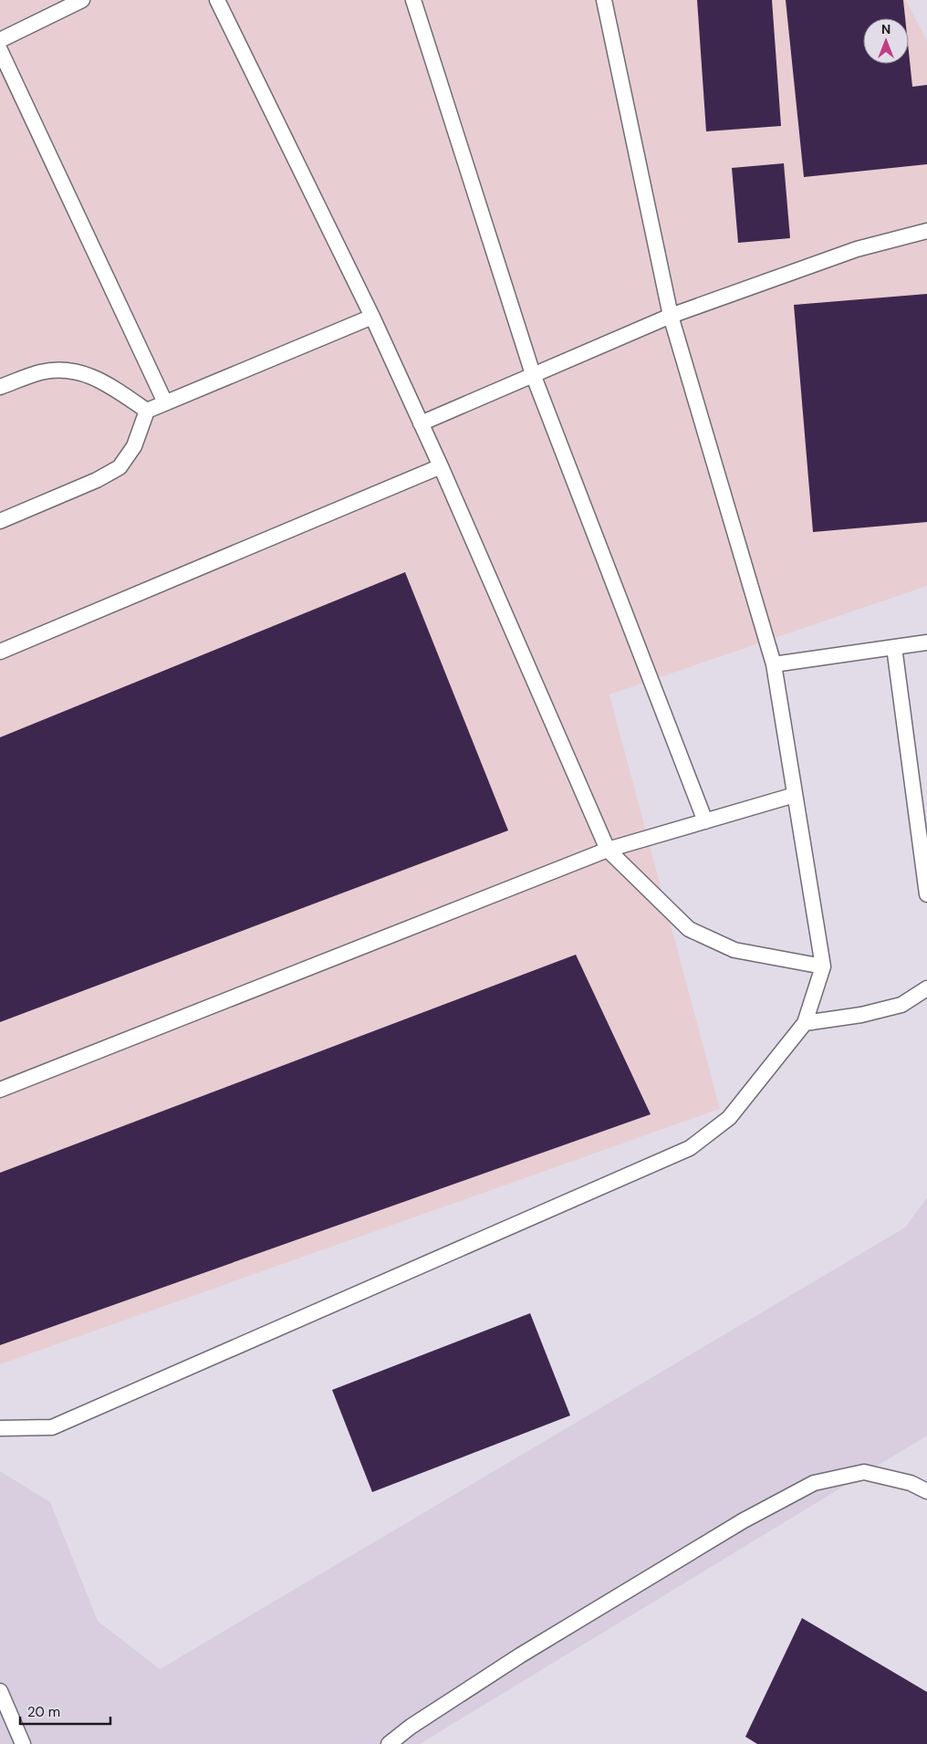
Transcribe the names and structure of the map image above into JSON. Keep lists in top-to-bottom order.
{
  "scale_bar": "20 m",
  "north": "top"
}
